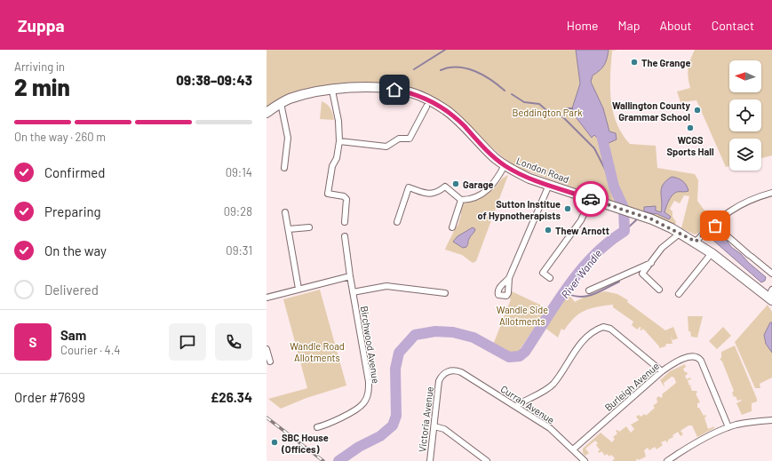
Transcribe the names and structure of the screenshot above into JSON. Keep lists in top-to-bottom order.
{
  "streets": {
    "main road": ["London Road"],
    "street": [
      "Birchwood Avenue",
      "Burleigh Avenue",
      "Curran Avenue",
      "Victoria Avenue"
    ]
  },
  "crossings": [
    ["Burleigh Avenue", "Curran Avenue"],
    ["Curran Avenue", "Victoria Avenue"]
  ],
  "water": ["River Wandle"],
  "parks": ["Beddington Park", "Wandle Side Allotments", "Wandle Road Allotments"],
  "places": [
    "The Grange",
    "Wallington County Grammar School",
    "WCGS Sports Hall",
    "Garage",
    "Sutton Institue of Hypnotherapists",
    "Thew Arnott",
    "SBC House (Offices)"
  ],
  "north": "left",
  "page": {
    "header": "Zuppa",
    "nav": [
      "Home",
      "Map",
      "About",
      "Contact"
    ],
    "heading": ["2 min", "Arriving in", "09:38–09:43"],
    "panel": [
      "Sam",
      "Courier · 4.4",
      "Order #7699",
      "£26.34"
    ],
    "bar": "On the way · 260 m",
    "list": [
      ["Confirmed", "09:14"],
      ["Preparing", "09:28"],
      ["On the way", "09:31"],
      "Delivered"
    ],
    "round": "S"
  }
}
